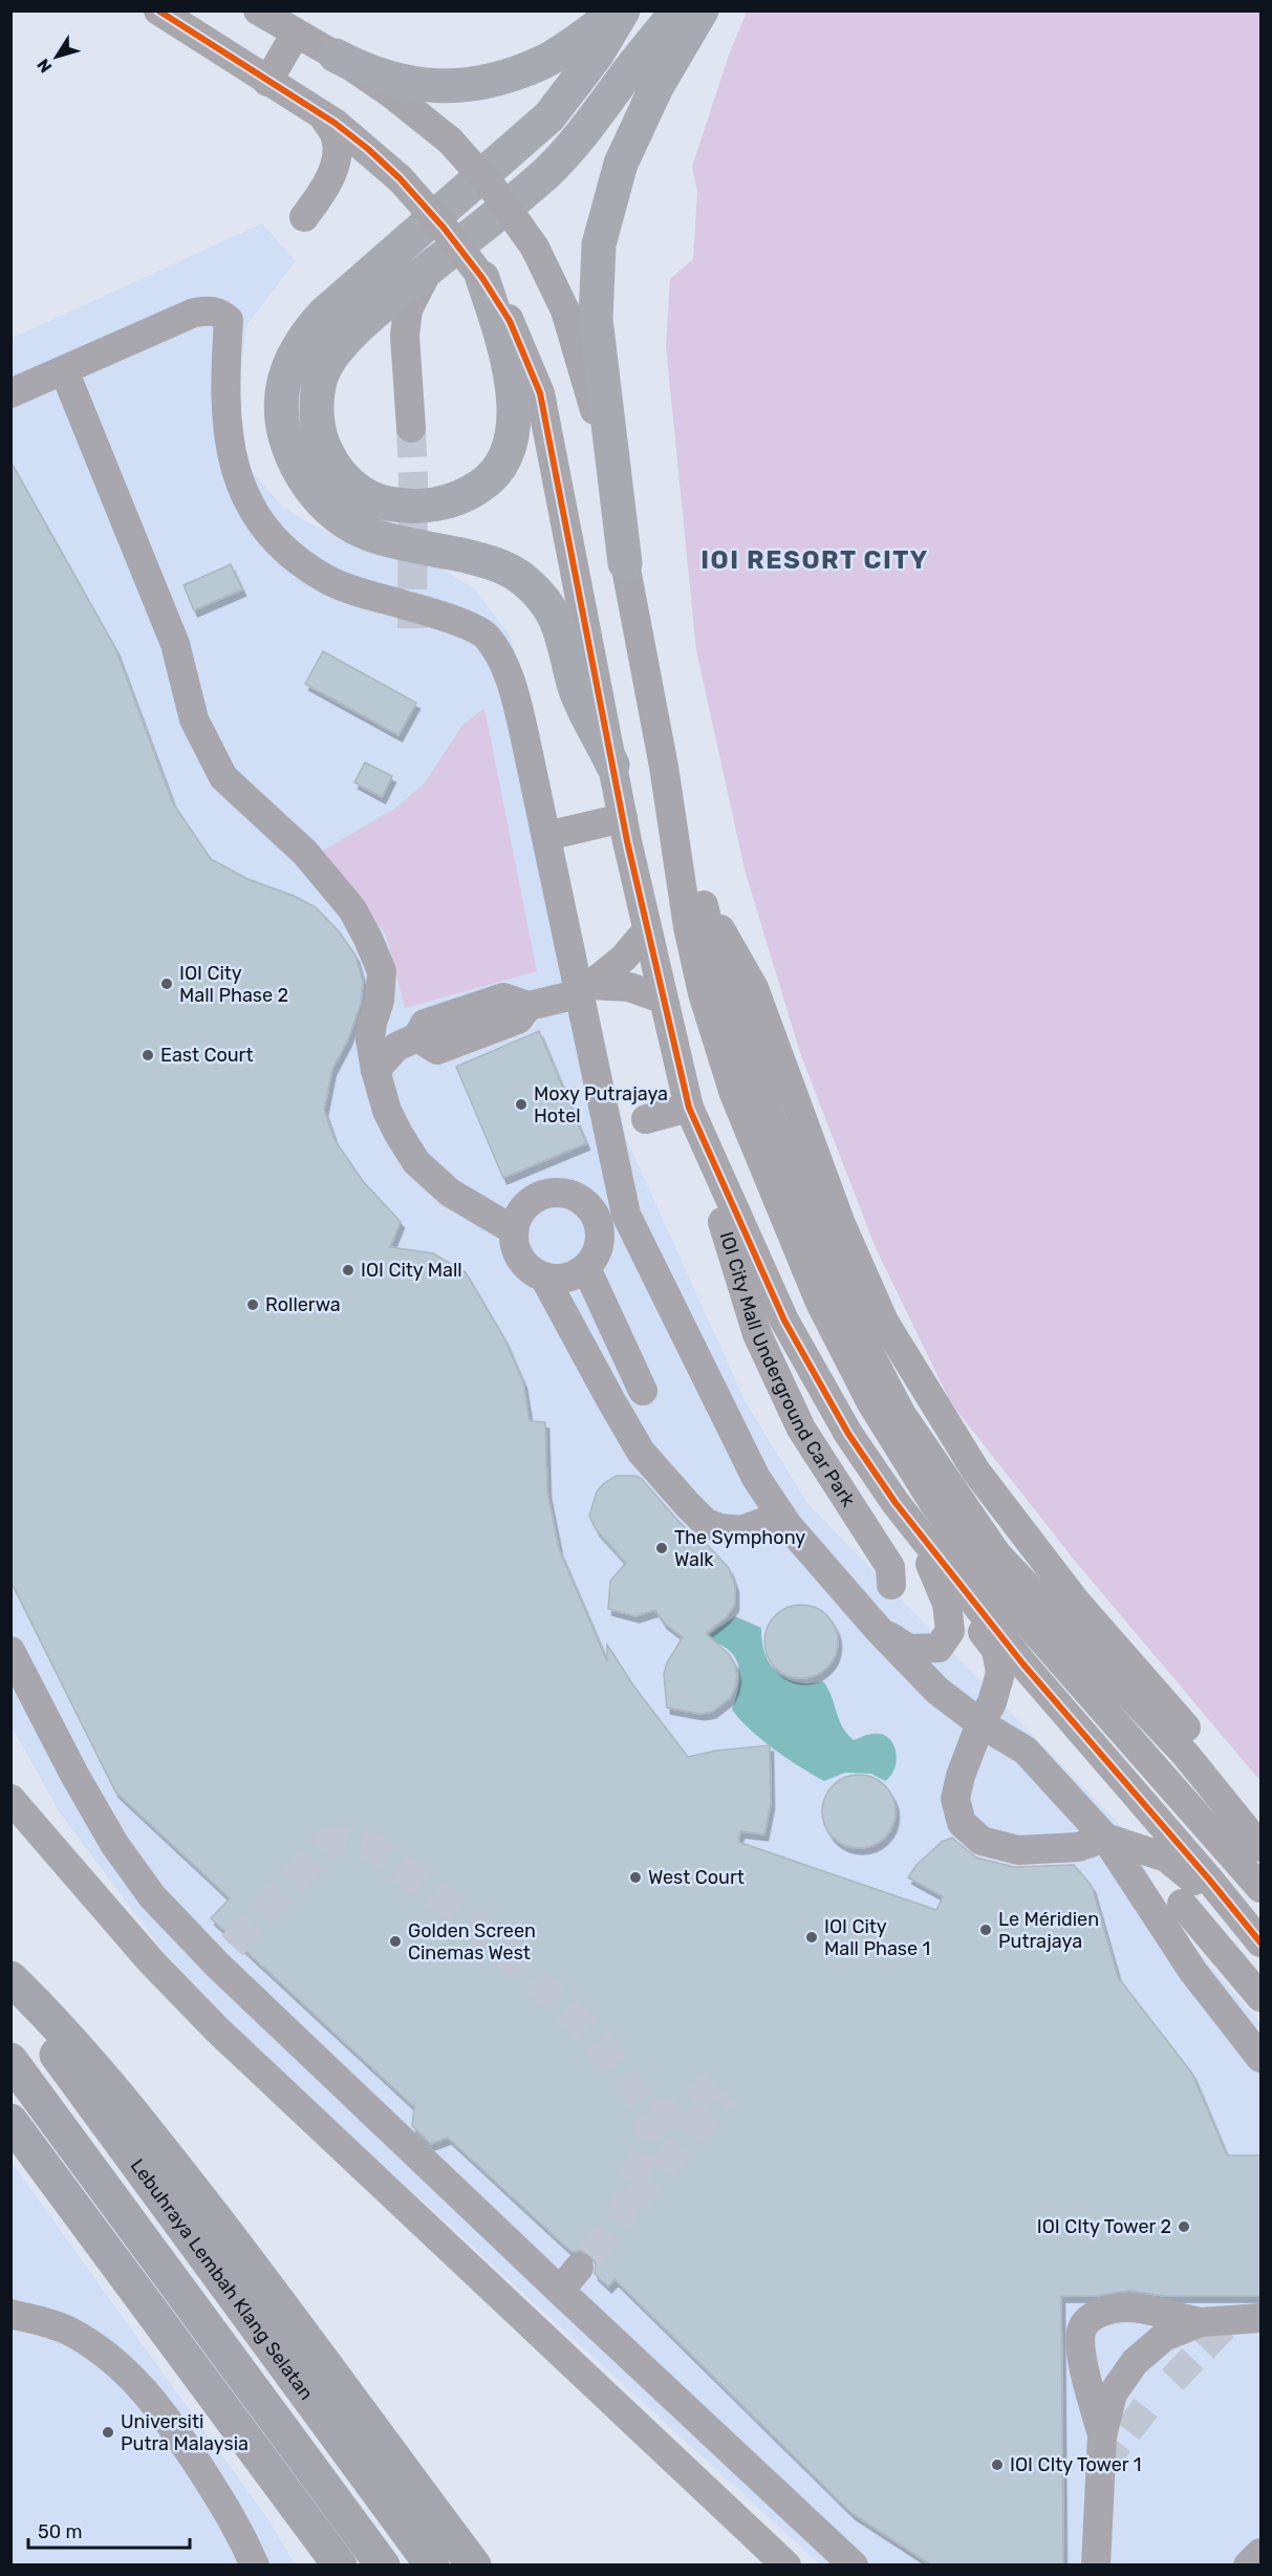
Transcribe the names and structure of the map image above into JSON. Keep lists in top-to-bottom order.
{
  "streets": {
    "highway": ["Lebuhraya Lembah Klang Selatan"],
    "street": ["IOI City Mall Underground Car Park"]
  },
  "districts": ["IOI RESORT CITY"],
  "places": [
    "IOI City Mall Phase 2",
    "East Court",
    "Moxy Putrajaya Hotel",
    "IOI City Mall",
    "Rollerwa",
    "The Symphony Walk",
    "West Court",
    "Le Méridien Putrajaya",
    "IOI City Mall Phase 1",
    "Golden Screen Cinemas West",
    "IOI CIty Tower 2",
    "Universiti Putra Malaysia",
    "IOI CIty Tower 1"
  ],
  "scale_bar": "50 m",
  "north": "bottom left"
}
